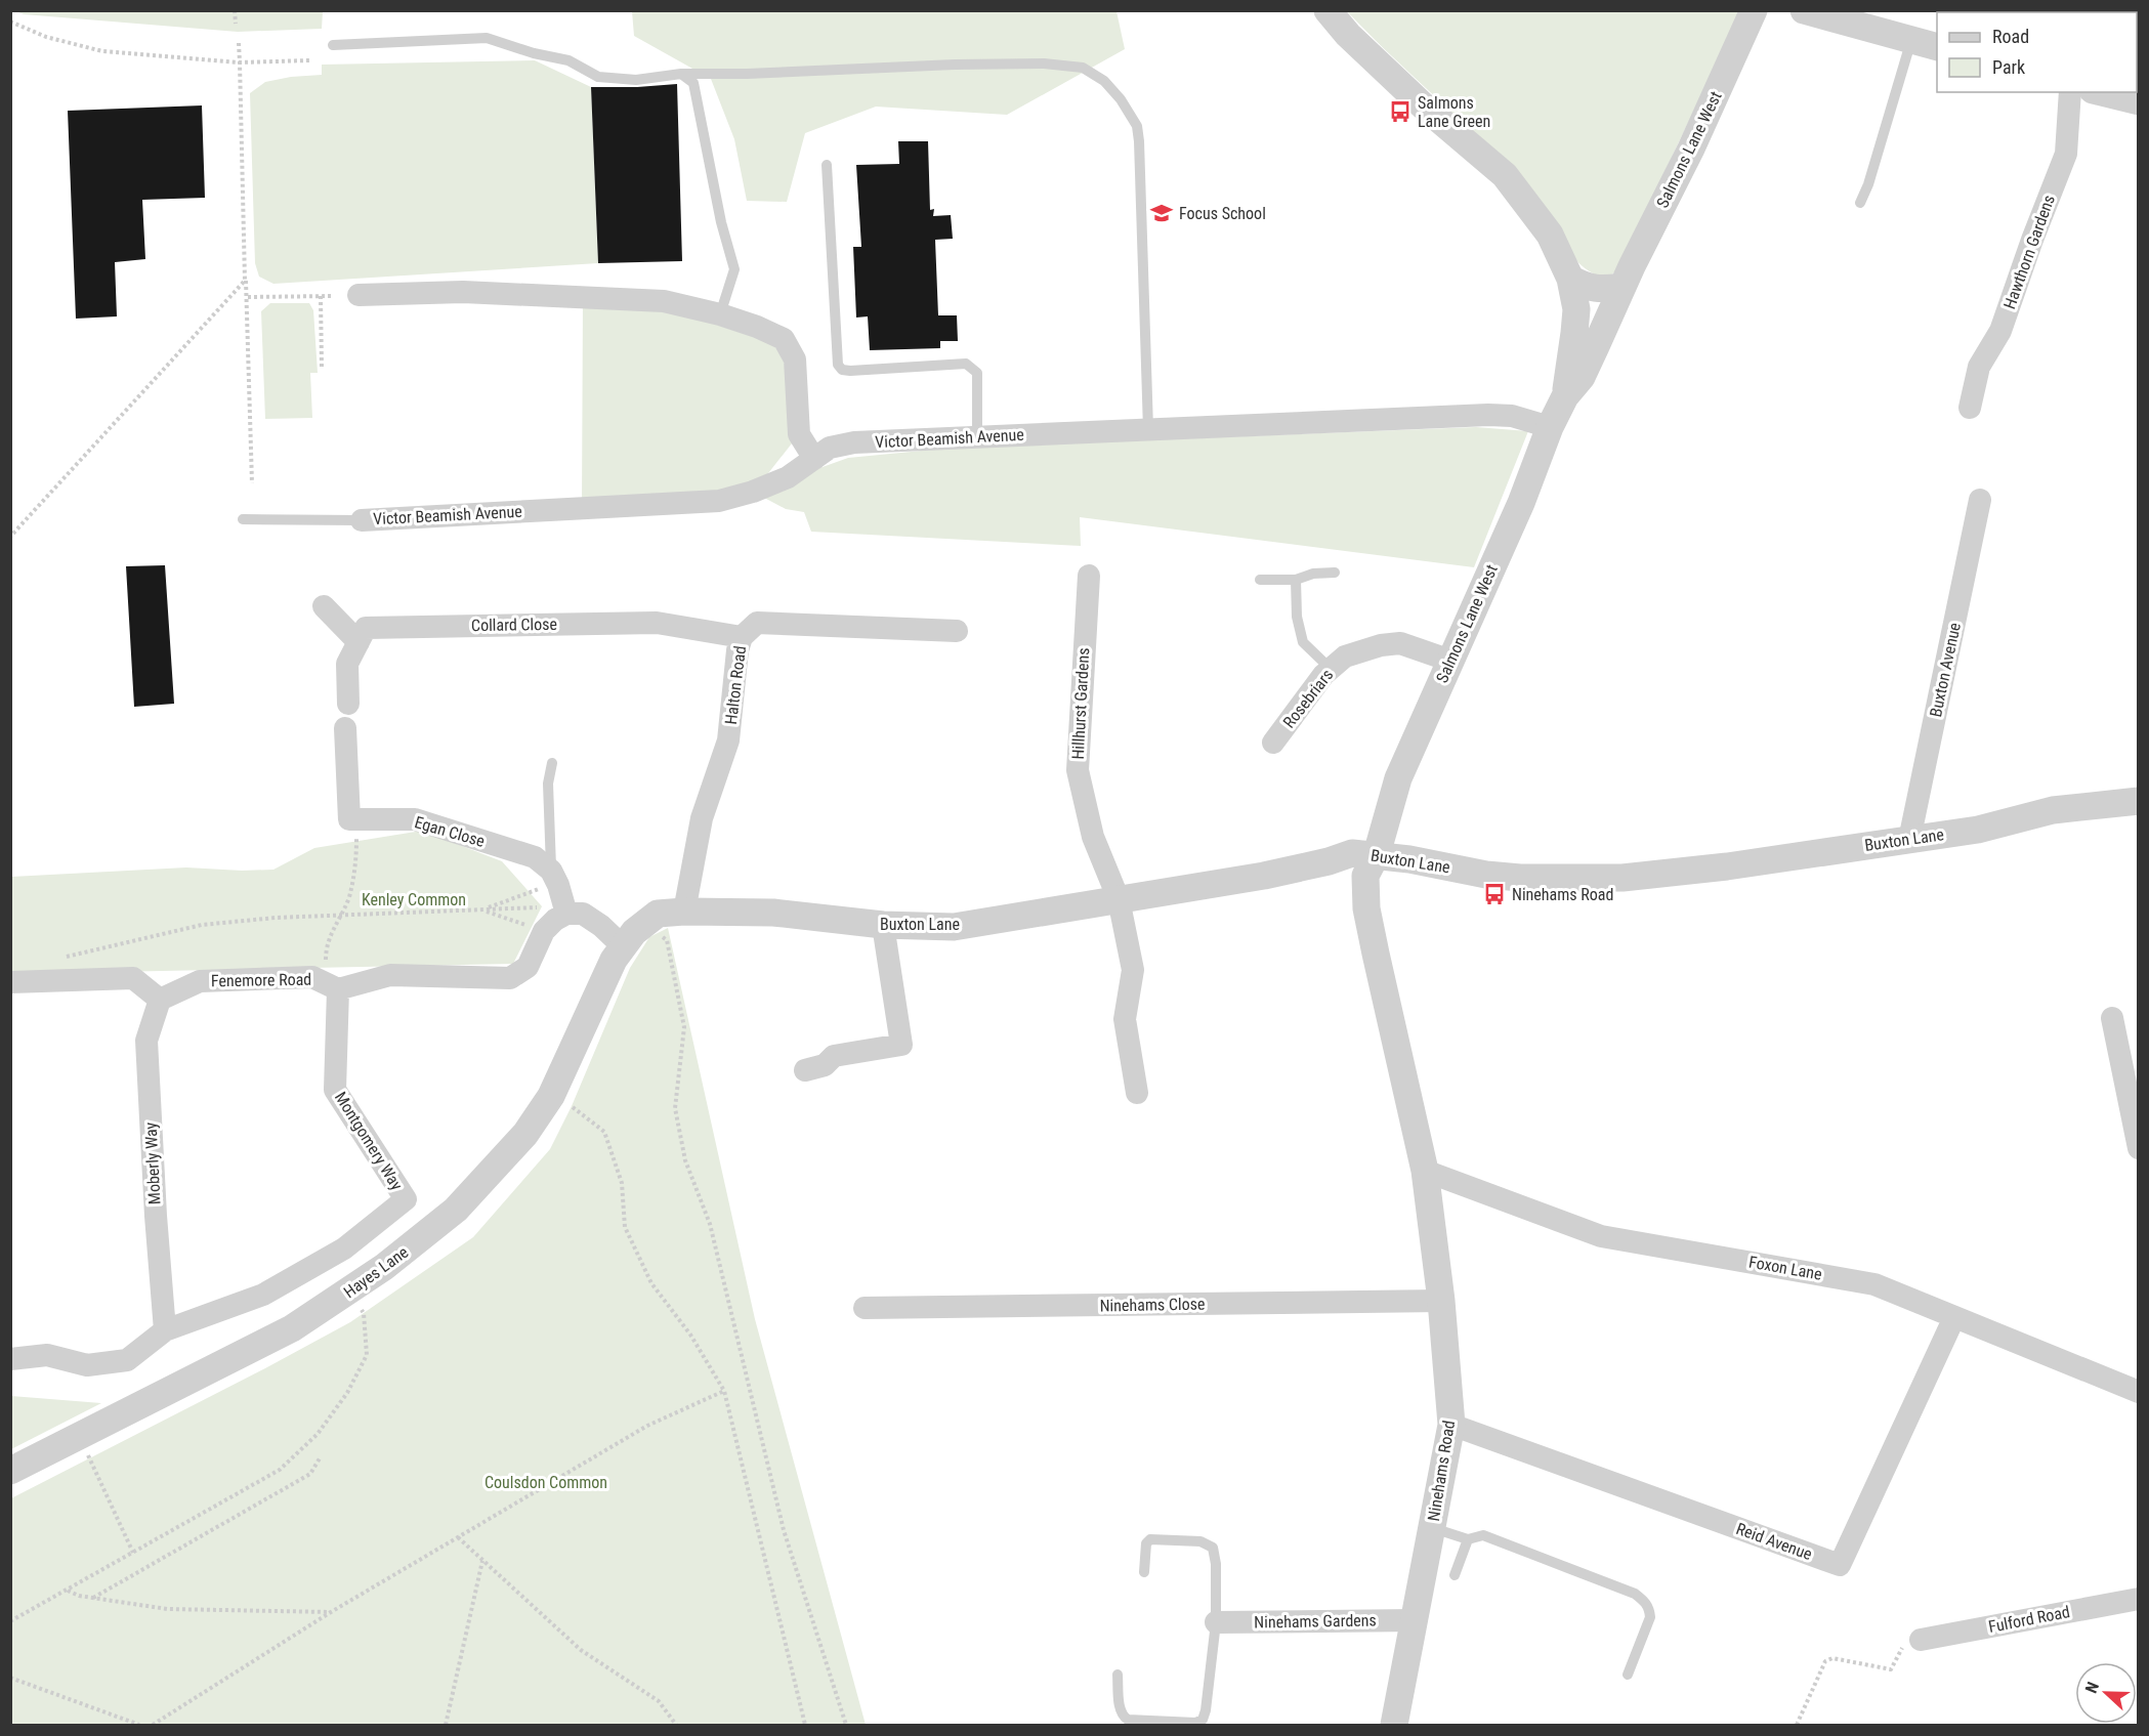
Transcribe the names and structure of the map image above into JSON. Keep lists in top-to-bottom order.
{
  "streets": {
    "street": [
      "Salmons Lane West",
      "Hawthorn Gardens",
      "Victor Beamish Avenue",
      "Collard Close",
      "Buxton Avenue",
      "Halton Road",
      "Rosebriars",
      "Hillhurst Gardens",
      "Egan Close",
      "Buxton Lane",
      "Fenemore Road",
      "Montgomery Way",
      "Moberly Way",
      "Foxon Lane",
      "Hayes Lane",
      "Ninehams Close",
      "Ninehams Road",
      "Reid Avenue",
      "Fulford Road",
      "Ninehams Gardens"
    ]
  },
  "crossings": [
    ["Salmons Lane West", "Victor Beamish Avenue"],
    ["Salmons Lane West", "Rosebriars"],
    ["Salmons Lane West", "Buxton Lane"],
    ["Salmons Lane West", "Ninehams Road"],
    ["Collard Close", "Halton Road"],
    ["Buxton Avenue", "Buxton Lane"],
    ["Halton Road", "Buxton Lane"],
    ["Hillhurst Gardens", "Buxton Lane"],
    ["Buxton Lane", "Ninehams Road"],
    ["Fenemore Road", "Montgomery Way"],
    ["Fenemore Road", "Moberly Way"],
    ["Montgomery Way", "Moberly Way"],
    ["Foxon Lane", "Ninehams Road"],
    ["Foxon Lane", "Reid Avenue"],
    ["Ninehams Close", "Ninehams Road"],
    ["Ninehams Road", "Reid Avenue"],
    ["Ninehams Road", "Ninehams Gardens"]
  ],
  "parks": ["Kenley Common", "Coulsdon Common"],
  "places": {
    "bus stop": ["Salmons Lane Green", "Ninehams Road"],
    "school or university": ["Focus School"]
  },
  "legend": ["Road", "Park"],
  "north": "left"
}
